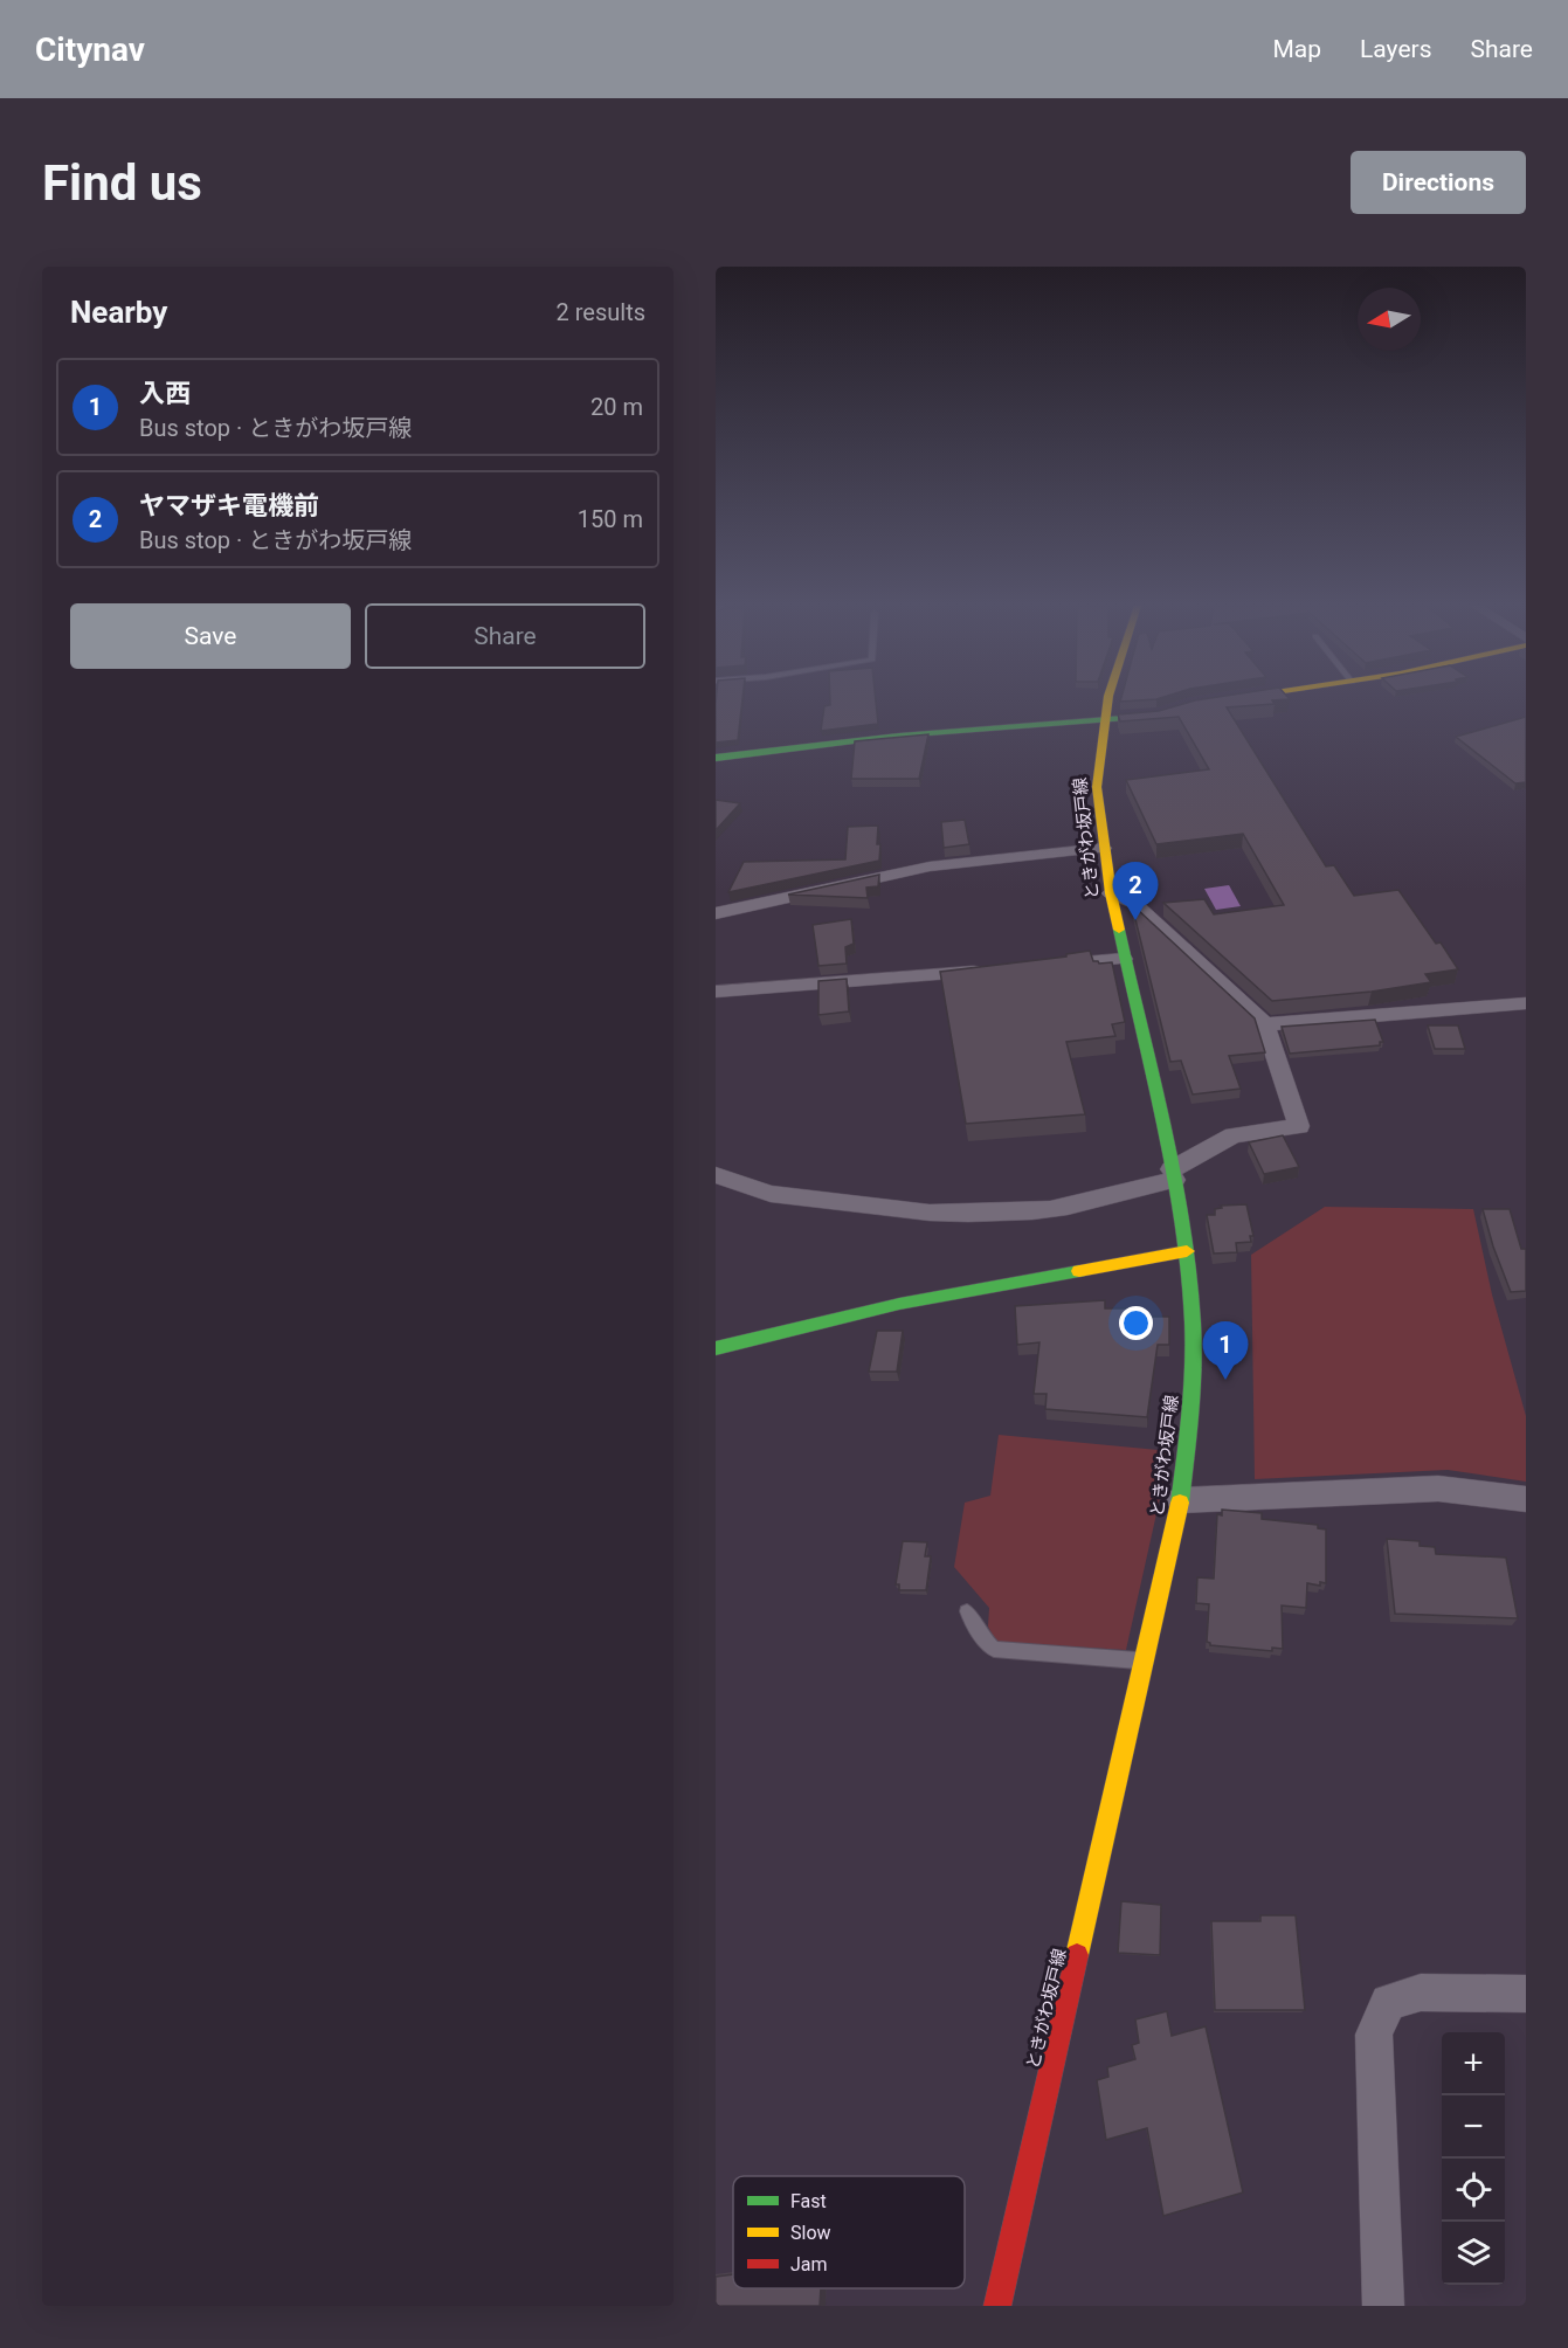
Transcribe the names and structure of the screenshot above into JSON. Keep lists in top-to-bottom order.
{
  "streets": {
    "main road": ["ときがわ坂戸線"]
  },
  "legend": ["Fast", "Slow", "Jam"],
  "north": "left",
  "page": {
    "header": "Citynav",
    "nav": ["Map", "Layers", "Share"],
    "buttons": [
      "Directions",
      ["Save", "Share"]
    ],
    "title": "Find us",
    "heading": ["Nearby", "2 results"],
    "list": [
      {
        "mark": "1",
        "name": "入西",
        "note": "Bus stop · ときがわ坂戸線",
        "value": "20 m"
      },
      {
        "mark": "2",
        "name": "ヤマザキ電機前",
        "note": "Bus stop · ときがわ坂戸線",
        "value": "150 m"
      }
    ],
    "pins": ["2", "1"],
    "map_buttons": ["+", "−"]
  }
}
